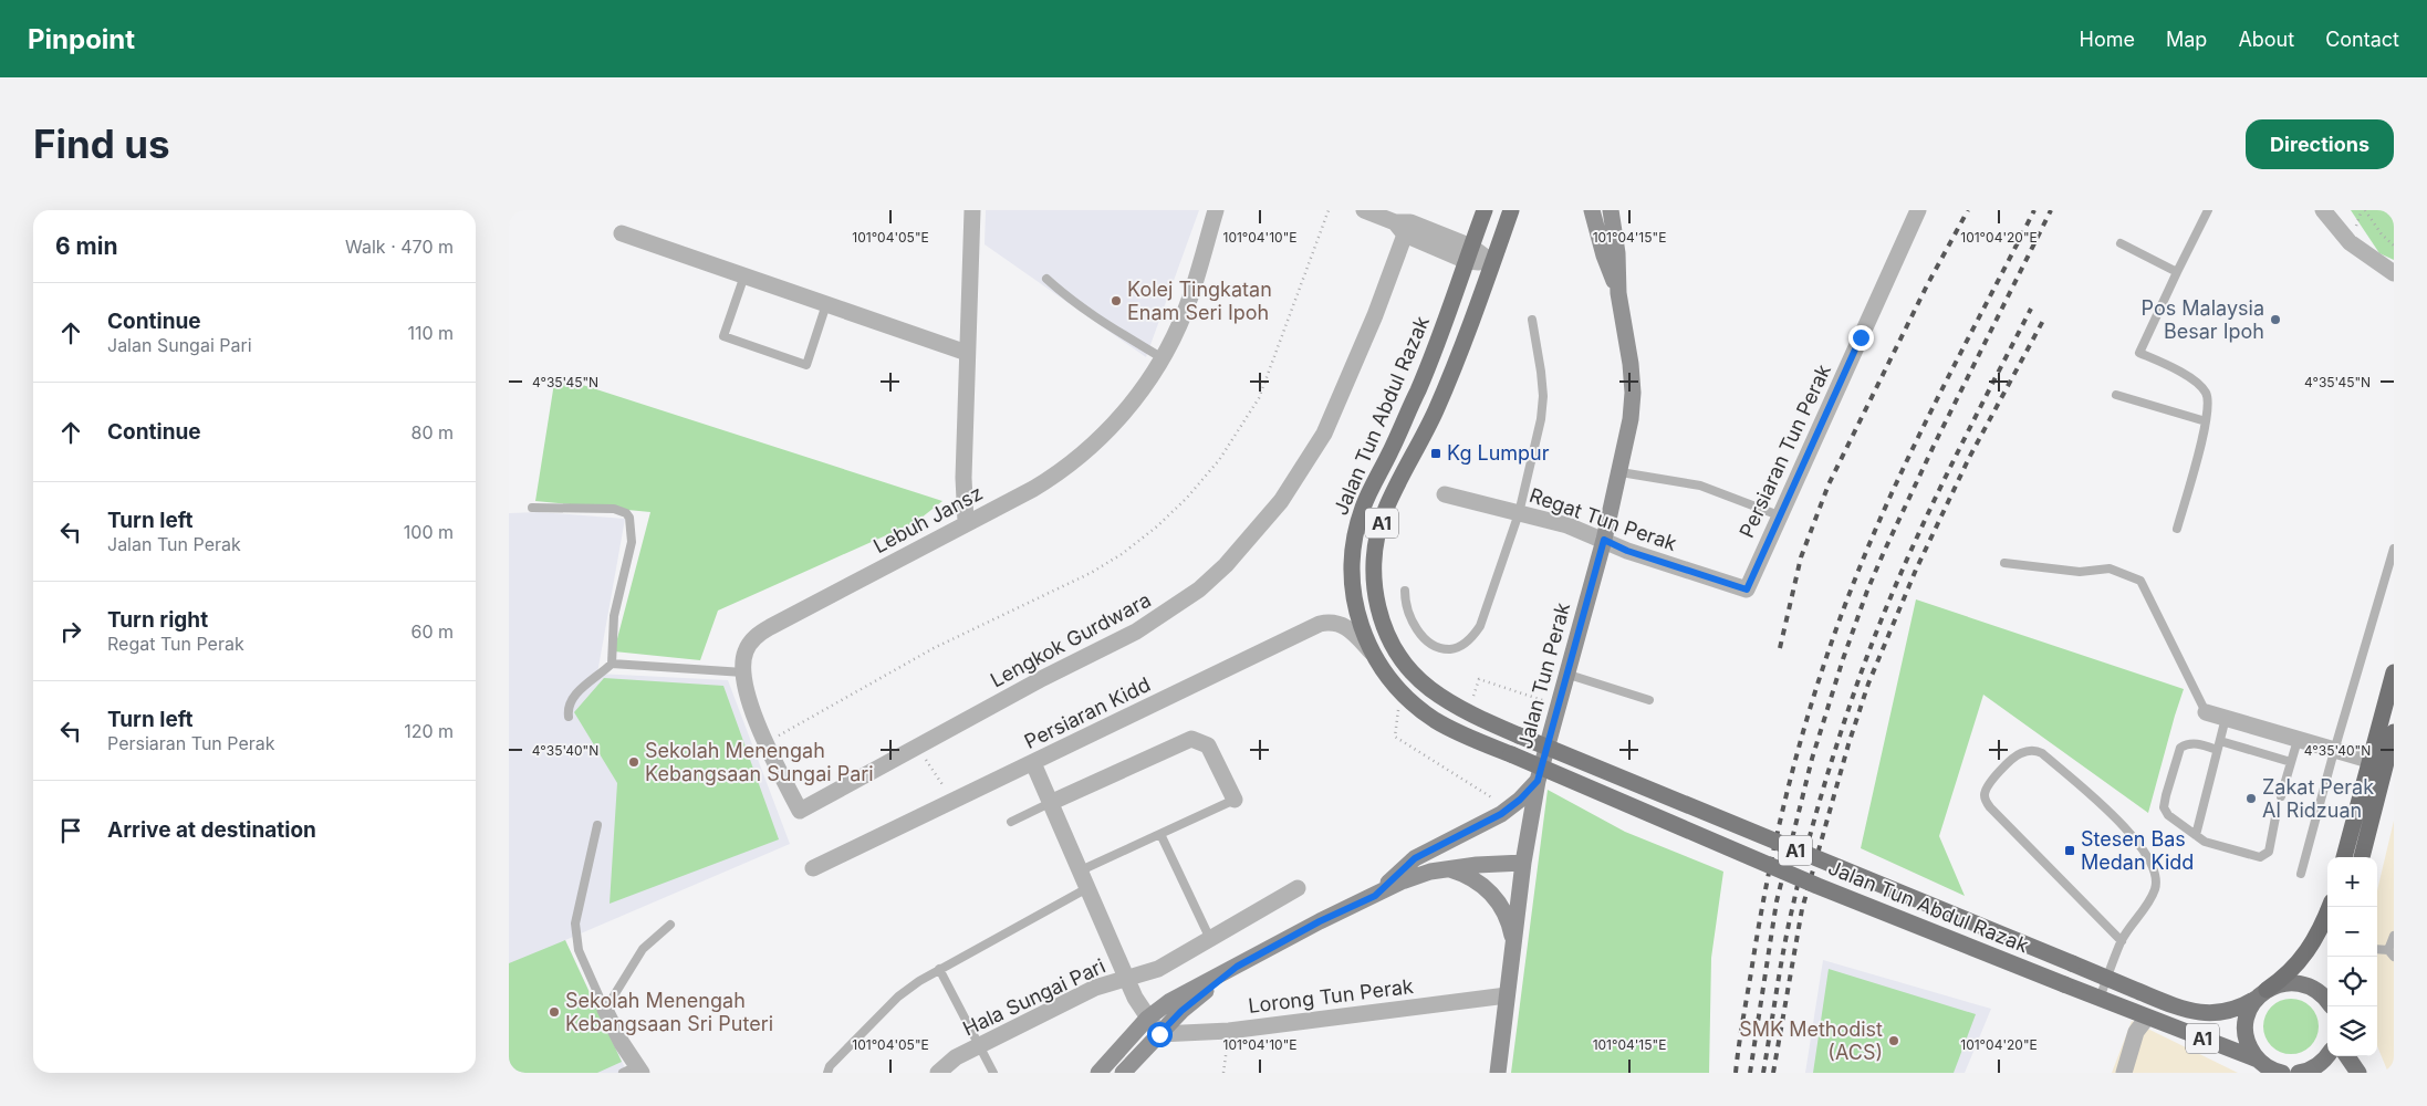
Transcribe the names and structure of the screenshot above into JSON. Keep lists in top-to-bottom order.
{
  "streets": {
    "main road": ["Jalan Tun Abdul Razak", "A1", "Jalan Tun Perak"],
    "street": [
      "Persiaran Tun Perak",
      "Lebuh Jansz",
      "Regat Tun Perak",
      "Lengkok Gurdwara",
      "Persiaran Kidd",
      "Lorong Tun Perak",
      "Hala Sungai Pari"
    ]
  },
  "crossings": [
    ["Jalan Tun Abdul Razak", "A1"],
    ["Jalan Tun Abdul Razak", "Persiaran Kidd"],
    ["Persiaran Tun Perak", "Regat Tun Perak"],
    ["Regat Tun Perak", "Jalan Tun Perak"],
    ["Jalan Tun Perak", "Lorong Tun Perak"]
  ],
  "places": {
    "other": [
      "Kolej Tingkatan Enam Seri Ipoh",
      "Pos Malaysia Besar Ipoh",
      "Sekolah Menengah Kebangsaan Sungai Pari",
      "Zakat Perak Al Ridzuan",
      "Sekolah Menengah Kebangsaan Sri Puteri",
      "SMK Methodist (ACS)"
    ],
    "transit": ["Kg Lumpur", "Stesen Bas Medan Kidd"]
  },
  "page": {
    "header": "Pinpoint",
    "nav": [
      "Home",
      "Map",
      "About",
      "Contact"
    ],
    "buttons": "Directions",
    "title": "Find us",
    "heading": ["6 min", "Walk · 470 m"],
    "list": [
      ["Continue", "Jalan Sungai Pari", "110 m"],
      ["Continue", "80 m"],
      ["Turn left", "Jalan Tun Perak", "100 m"],
      ["Turn right", "Regat Tun Perak", "60 m"],
      ["Turn left", "Persiaran Tun Perak", "120 m"],
      "Arrive at destination"
    ],
    "map_buttons": ["+", "−"]
  },
  "coordinates": [
    "101°04'05\"E",
    "101°04'10\"E",
    "101°04'15\"E",
    "101°04'20\"E",
    "4°35'45\"N",
    "4°35'40\"N"
  ]
}
